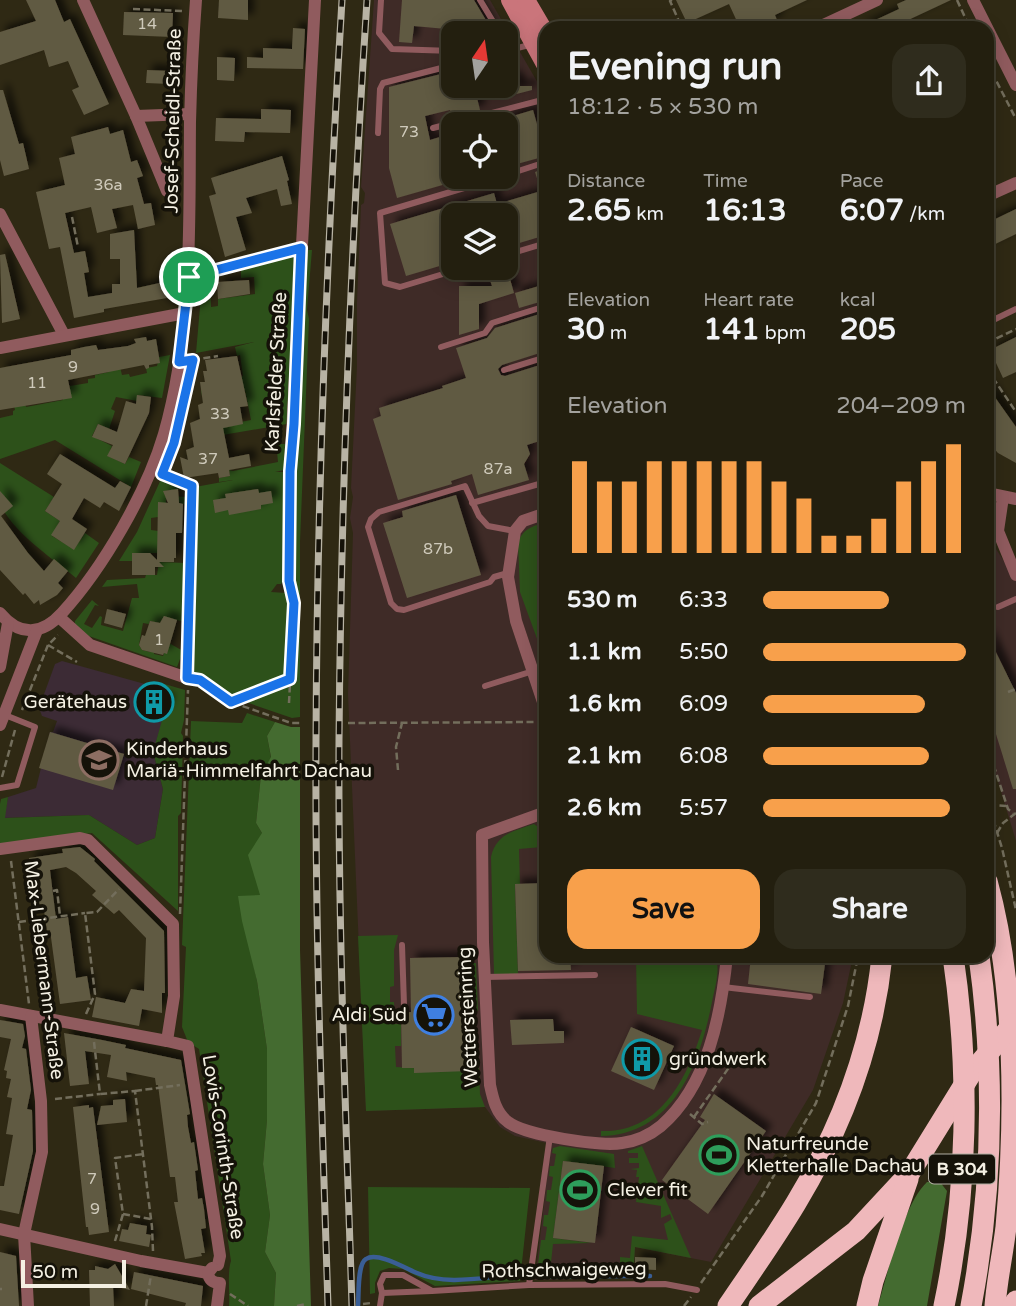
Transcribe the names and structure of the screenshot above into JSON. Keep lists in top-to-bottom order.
{
  "streets": {
    "highway": ["B 304"],
    "street": [
      "Josef-Scheidl-Straße",
      "Karlsfelder Straße",
      "Max-Liebermann-Straße",
      "Wettersteinring",
      "Lovis-Corinth-Straße"
    ],
    "lane": ["Rothschwaigeweg"]
  },
  "places": {
    "building": ["Gerätehaus", "gründwerk"],
    "school or university": ["Kinderhaus Mariä-Himmelfahrt Dachau"],
    "supermarket": ["Aldi Süd"],
    "sports": ["Naturfreunde Kletterhalle Dachau", "Clever fit"]
  },
  "house_numbers": [
    "14",
    "73",
    "36a",
    "9",
    "11",
    "33",
    "37",
    "87a",
    "87b",
    "1",
    "7",
    "9"
  ],
  "scale_bar": "50 m",
  "north": "top",
  "page": {
    "heading": ["Evening run", "18:12 · 5 × 530 m"],
    "stats": [
      ["Distance", "2.65 km"],
      ["Time", "16:13"],
      ["Pace", "6:07 /km"],
      ["Elevation", "30 m"],
      ["Heart rate", "141 bpm"],
      ["kcal", "205"]
    ],
    "chart": ["Elevation", "204–209 m"],
    "list": [
      {
        "name": "530 m",
        "note": "6:33"
      },
      {
        "name": "1.1 km",
        "note": "5:50"
      },
      {
        "name": "1.6 km",
        "note": "6:09"
      },
      {
        "name": "2.1 km",
        "note": "6:08"
      },
      {
        "name": "2.6 km",
        "note": "5:57"
      }
    ],
    "buttons": ["Save", "Share"],
    "scale": "50 m"
  }
}
